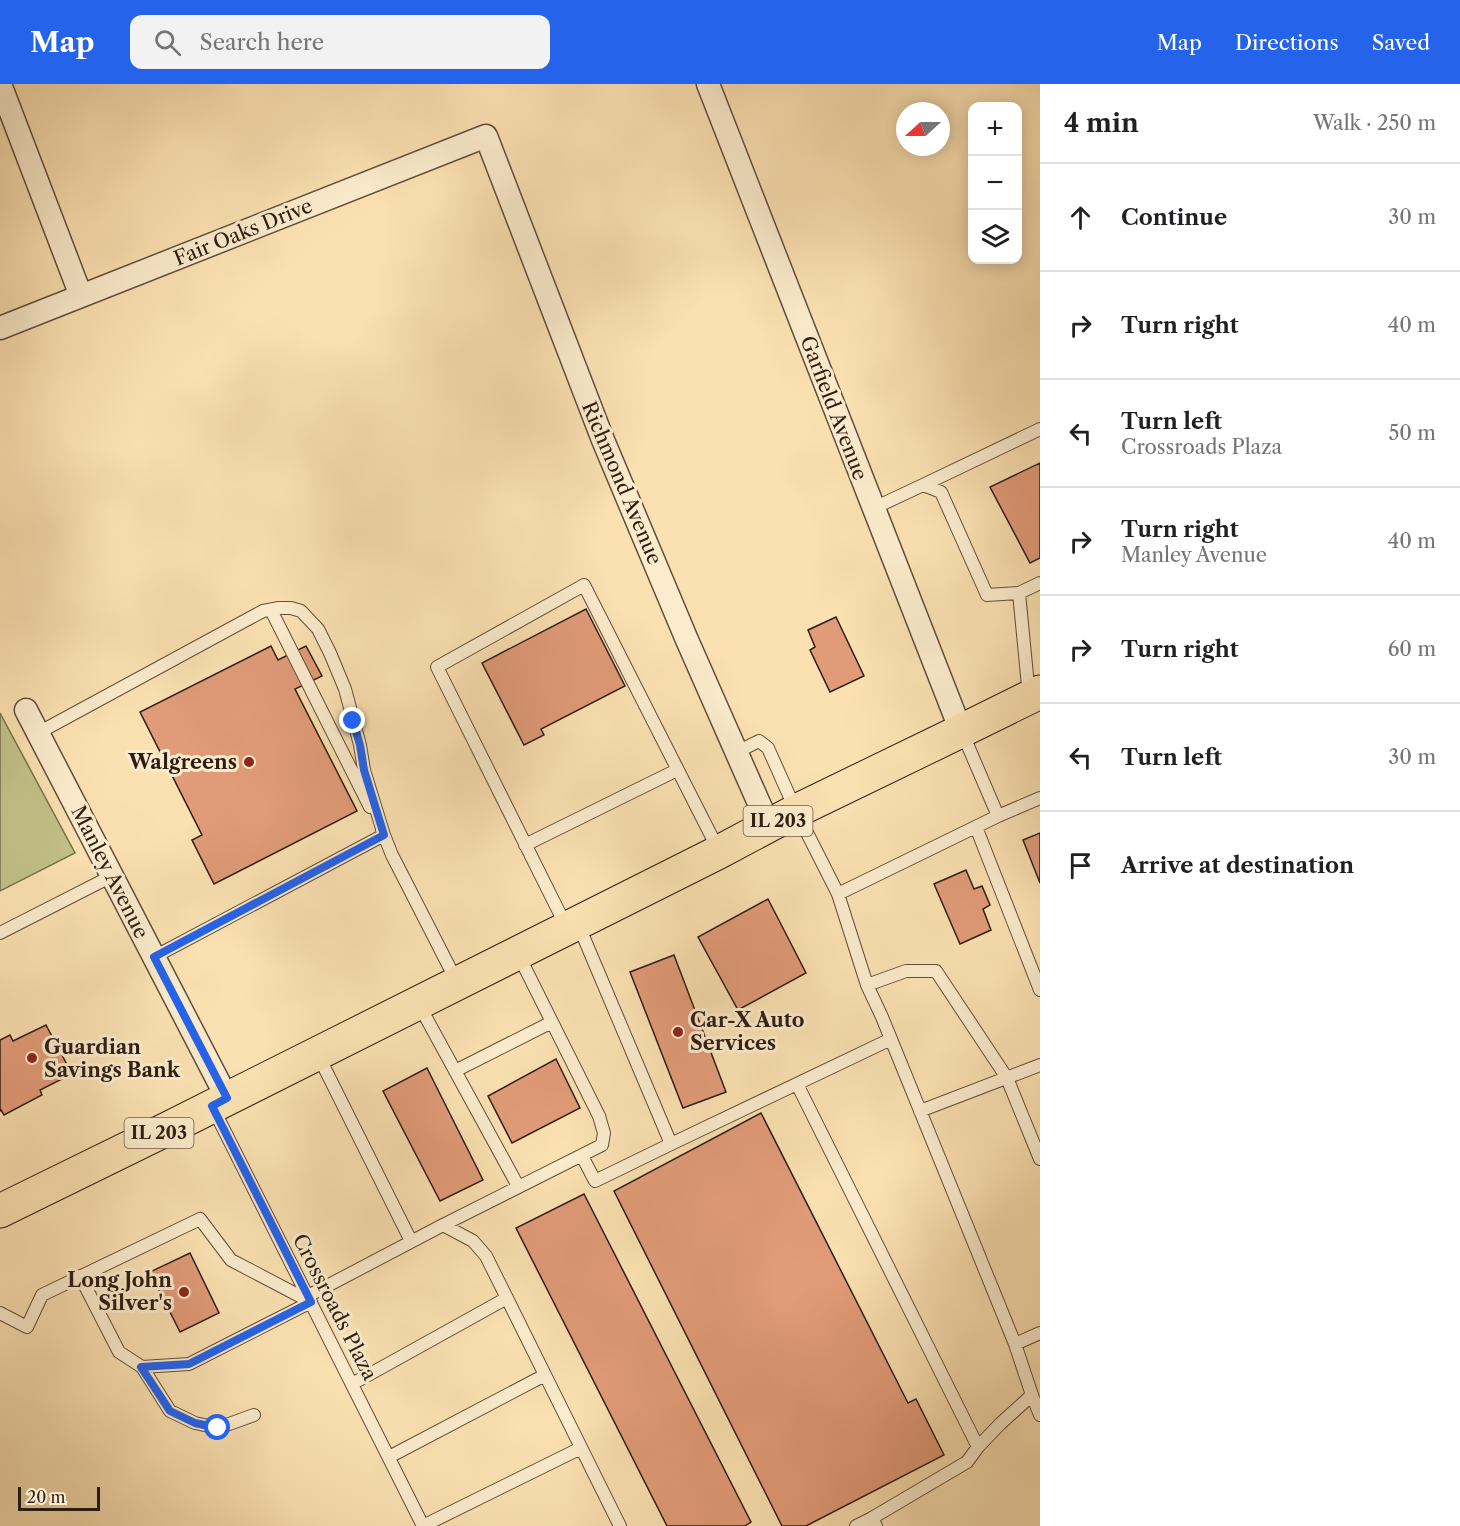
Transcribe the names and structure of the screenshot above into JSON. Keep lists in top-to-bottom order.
{
  "streets": {
    "main road": ["IL 203"],
    "street": [
      "Fair Oaks Drive",
      "Garfield Avenue",
      "Richmond Avenue",
      "Manley Avenue"
    ],
    "lane": ["Crossroads Plaza"]
  },
  "crossings": [
    ["Fair Oaks Drive", "Richmond Avenue"],
    ["Garfield Avenue", "IL 203"],
    ["Richmond Avenue", "IL 203"],
    ["IL 203", "Manley Avenue"],
    ["IL 203", "Crossroads Plaza"],
    ["Manley Avenue", "Crossroads Plaza"]
  ],
  "places": [
    "Walgreens",
    "Car-X Auto Services",
    "Guardian Savings Bank",
    "Long John Silver's"
  ],
  "scale_bar": "20 m",
  "north": "left",
  "page": {
    "header": "Map",
    "search": "Search here",
    "nav": ["Map", "Directions", "Saved"],
    "heading": ["4 min", "Walk · 250 m"],
    "map_buttons": ["+", "−"],
    "list": [
      ["Continue", "30 m"],
      ["Turn right", "40 m"],
      ["Turn left", "Crossroads Plaza", "50 m"],
      ["Turn right", "Manley Avenue", "40 m"],
      ["Turn right", "60 m"],
      ["Turn left", "30 m"],
      "Arrive at destination"
    ],
    "scale": "20 m"
  }
}
